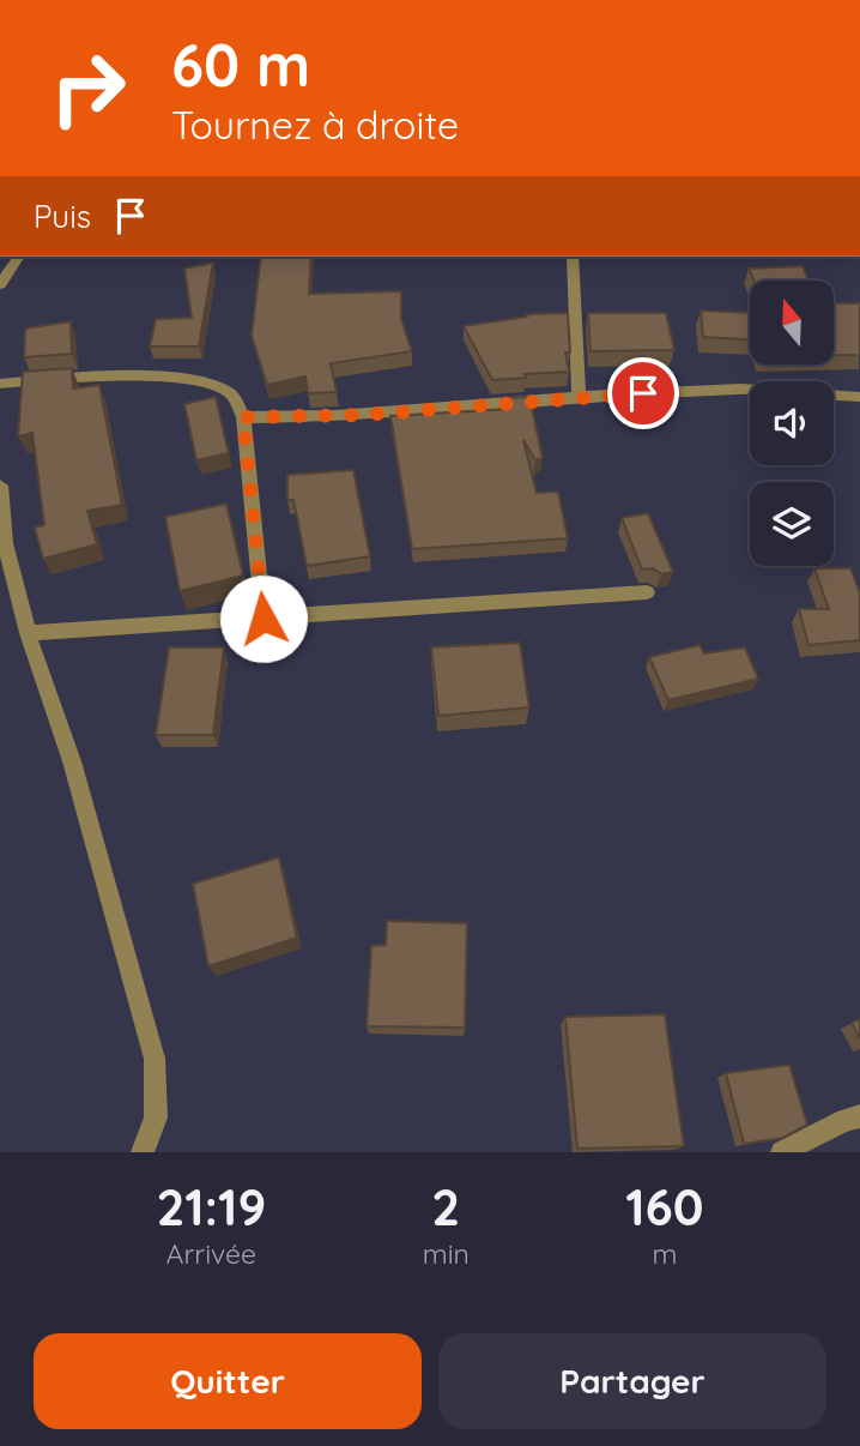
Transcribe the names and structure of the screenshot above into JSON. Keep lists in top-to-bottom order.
{
  "north": "top",
  "page": {
    "turn": ["60 m", "Tournez à droite"],
    "then": "Puis",
    "eta": [
      "21:19",
      "Arrivée",
      "2",
      "min",
      "160",
      "m"
    ],
    "buttons": ["Quitter", "Partager"]
  }
}
